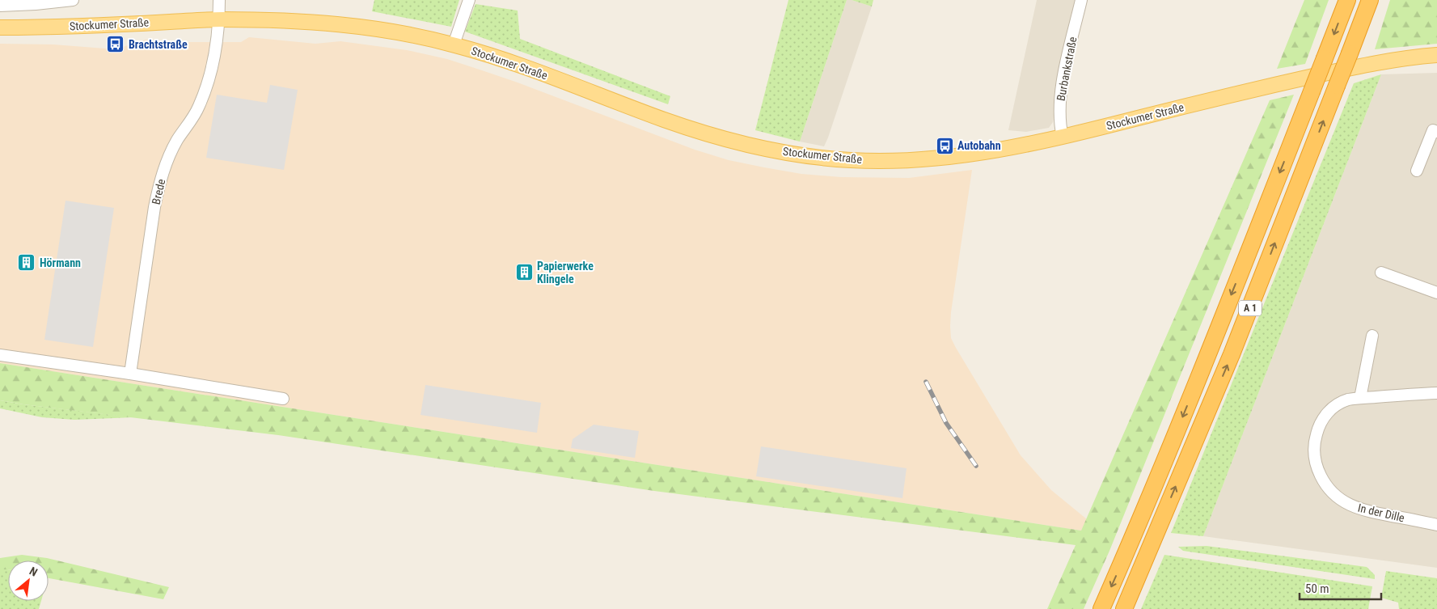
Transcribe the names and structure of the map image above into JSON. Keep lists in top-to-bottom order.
{
  "streets": {
    "highway": ["A 1"],
    "main road": ["Stockumer Straße"],
    "street": ["Burbankstraße", "Brede", "In der Dille"]
  },
  "crossings": [
    ["Stockumer Straße", "Burbankstraße"],
    ["Stockumer Straße", "Brede"]
  ],
  "places": {
    "bus stop": ["Brachtstraße", "Autobahn"],
    "building": ["Hörmann", "Papierwerke Klingele"]
  },
  "scale_bar": "50 m",
  "north": "top right"
}
